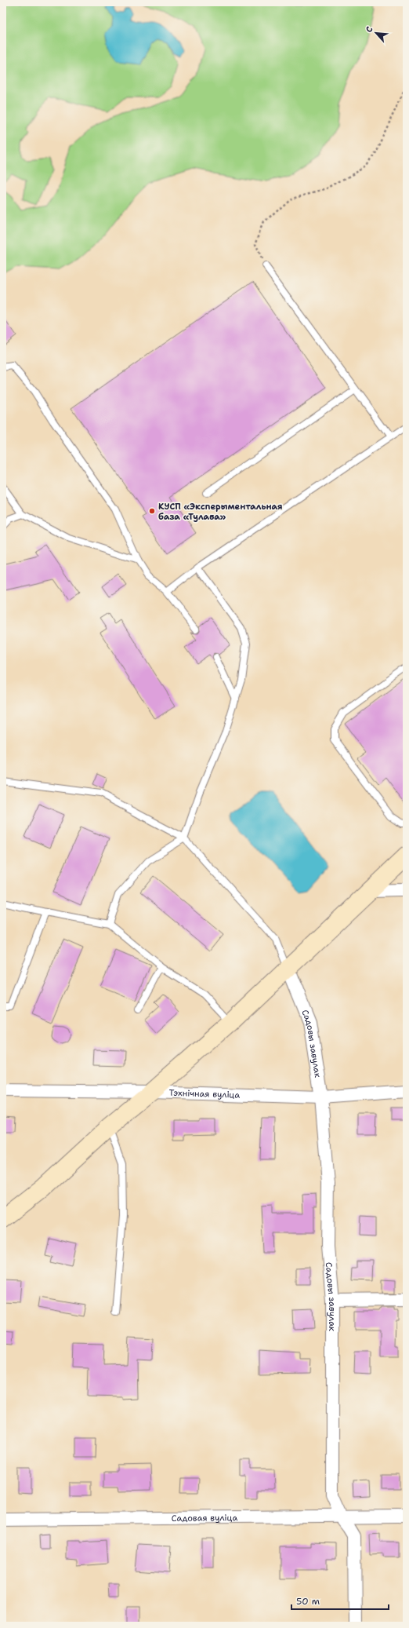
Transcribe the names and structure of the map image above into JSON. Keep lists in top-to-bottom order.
{
  "streets": {
    "street": ["Садовы завулак", "Тэхнічная вуліца", "Садовая вуліца"]
  },
  "crossings": [
    ["Садовы завулак", "Тэхнічная вуліца"],
    ["Садовы завулак", "Садовая вуліца"]
  ],
  "places": ["КУСП «Эксперыментальная база «Тулава»"],
  "scale_bar": "50 m",
  "north": "top left"
}
